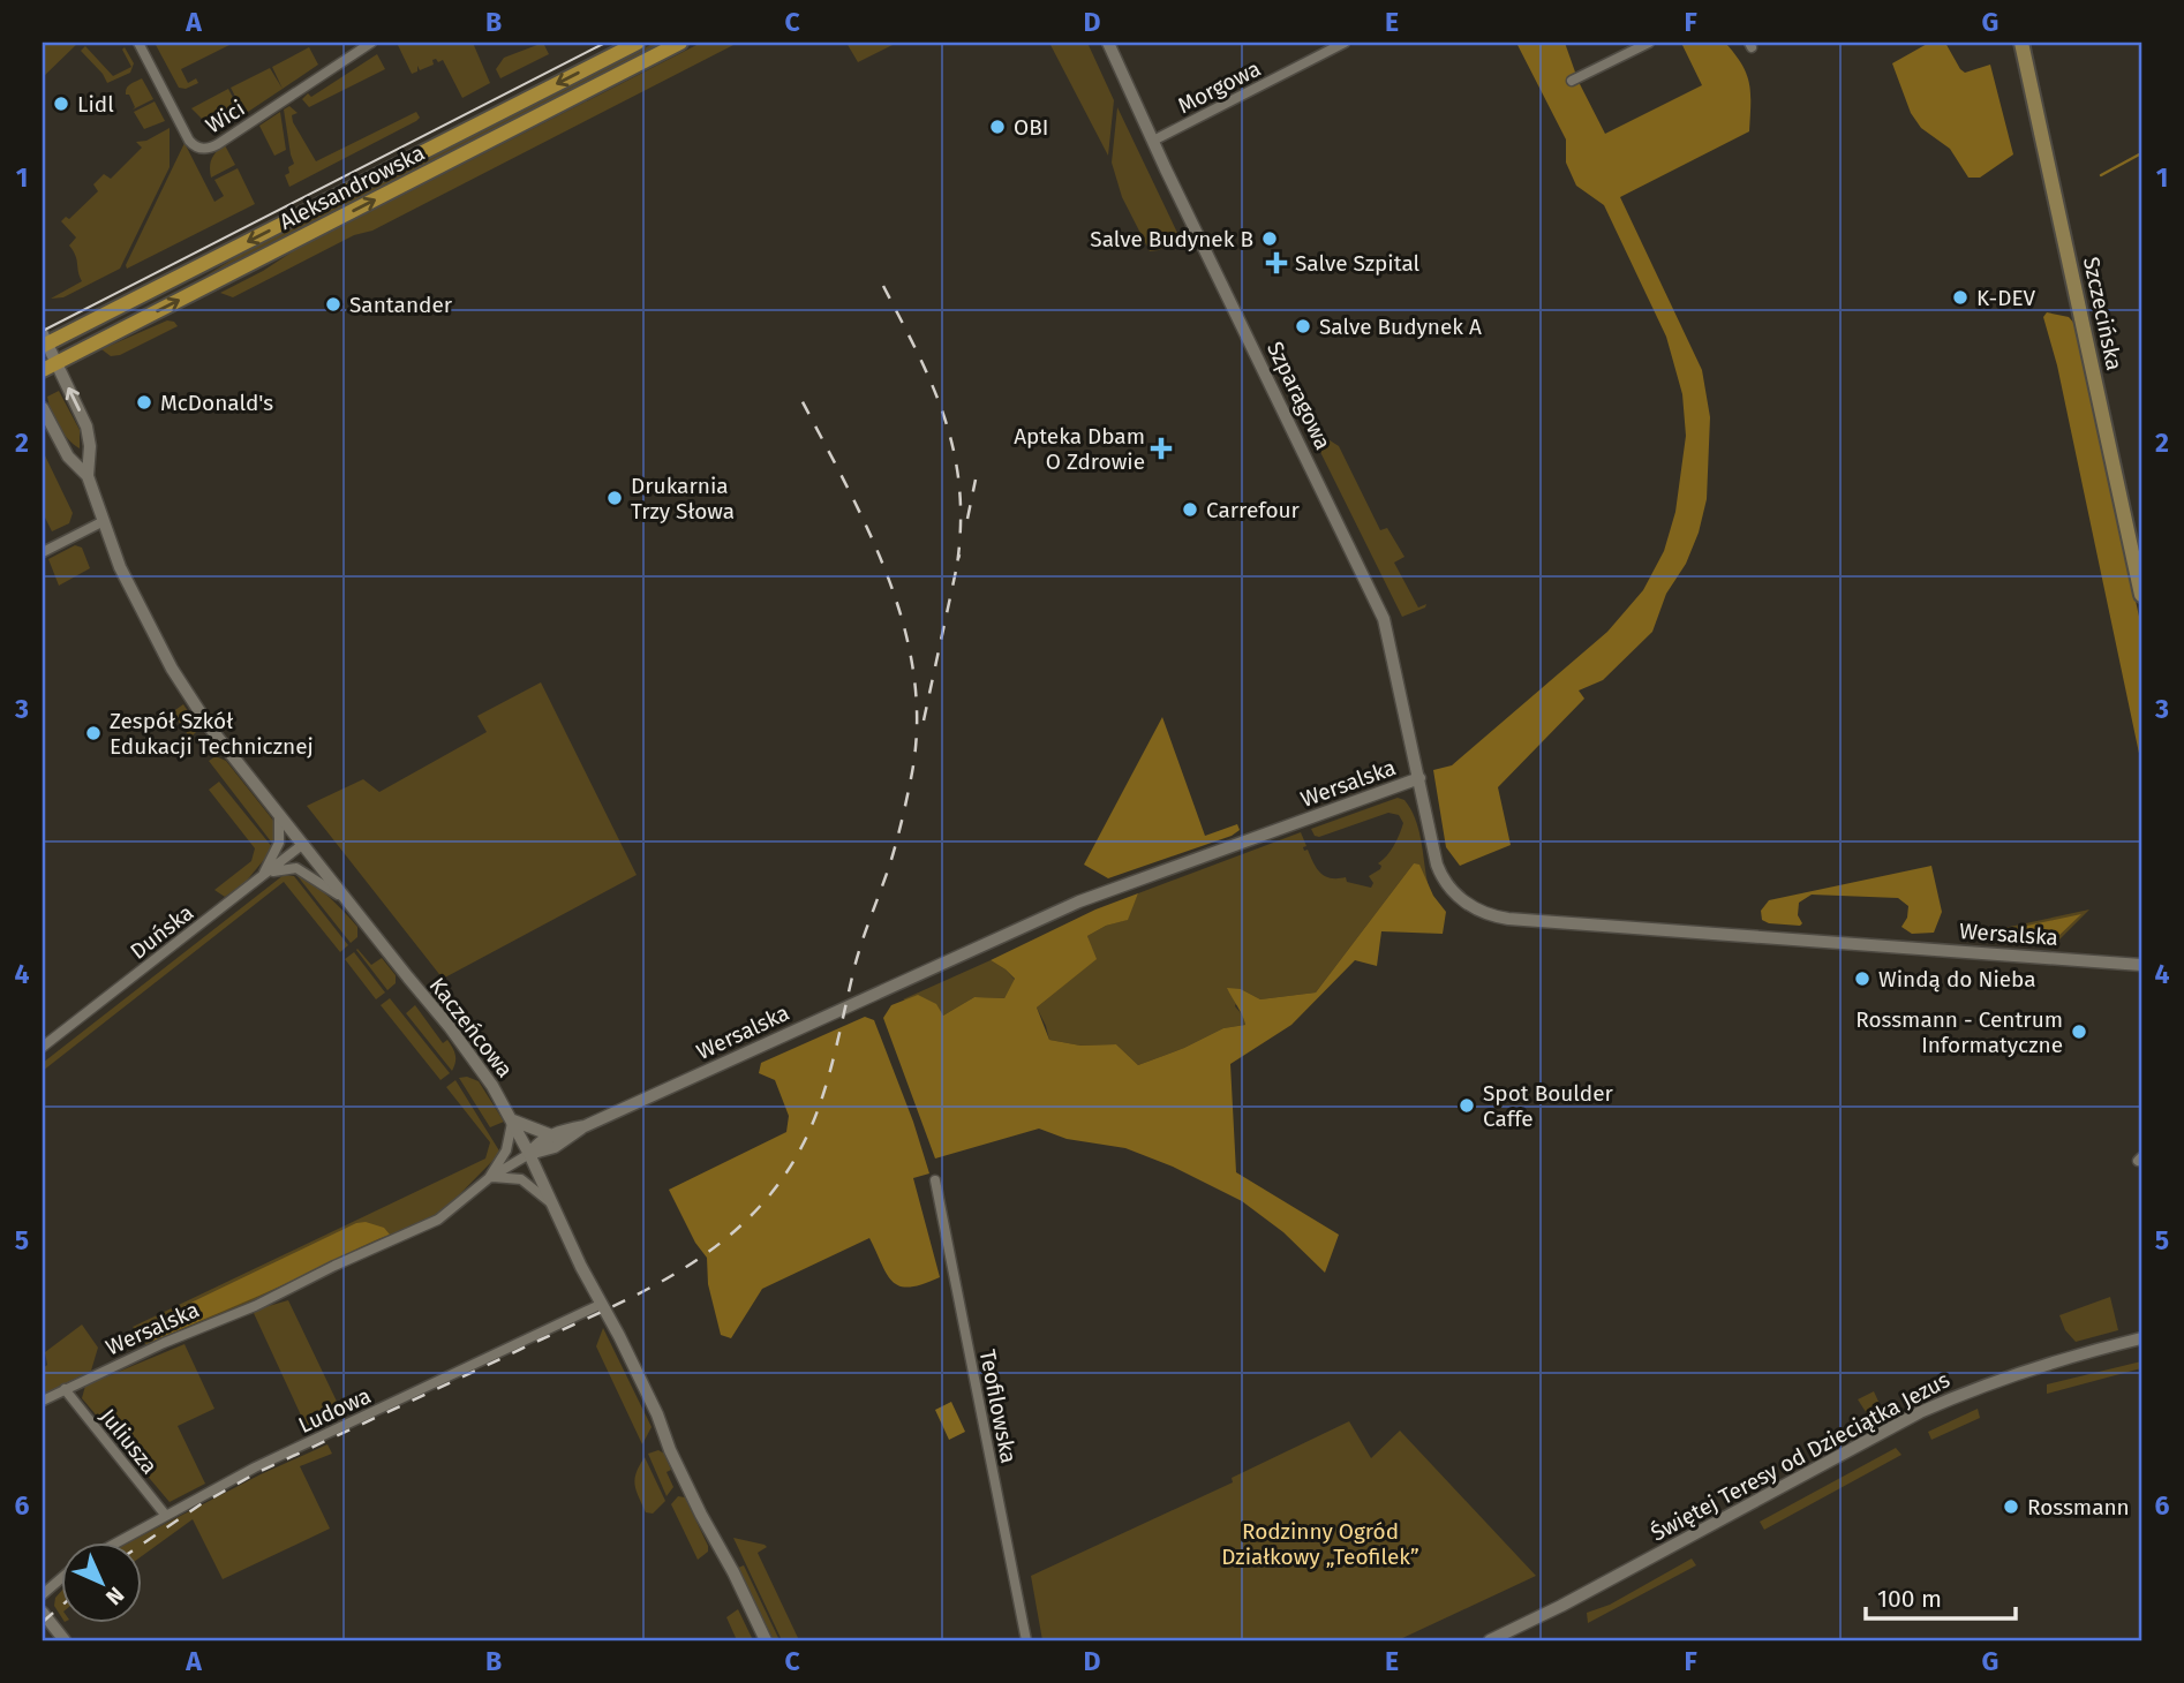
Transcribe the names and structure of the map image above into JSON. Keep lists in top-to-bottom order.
{
  "streets": {
    "main road": ["Aleksandrowska", "Szczecińska"],
    "street": [
      "Morgowa",
      "Wici",
      "Szparagowa",
      "Wersalska",
      "Duńska",
      "Kaczeńcowa",
      "Teofilowska",
      "Ludowa",
      "Juliusza",
      "Świętej Teresy od Dzieciątka Jezus"
    ]
  },
  "crossings": [
    ["Morgowa", "Szparagowa"],
    ["Aleksandrowska", "Kaczeńcowa"],
    ["Szparagowa", "Wersalska"],
    ["Wersalska", "Kaczeńcowa"],
    ["Wersalska", "Juliusza"],
    ["Duńska", "Kaczeńcowa"],
    ["Kaczeńcowa", "Ludowa"],
    ["Ludowa", "Juliusza"]
  ],
  "parks": ["Rodzinny Ogród Działkowy „Teofilek”"],
  "places": {
    "other": [
      "Lidl",
      "OBI",
      "Salve Budynek B",
      "K-DEV",
      "Santander",
      "Salve Budynek A",
      "McDonald's",
      "Drukarnia Trzy Słowa",
      "Carrefour",
      "Zespół Szkół Edukacji Technicznej",
      "Windą do Nieba",
      "Rossmann - Centrum Informatyczne",
      "Spot Boulder Caffe",
      "Rossmann"
    ],
    "health": ["Salve Szpital", "Apteka Dbam O Zdrowie"]
  },
  "scale_bar": "100 m",
  "north": "bottom right",
  "grid": {
    "columns": [
      "A",
      "B",
      "C",
      "D",
      "E",
      "F",
      "G"
    ],
    "rows": [
      "1",
      "2",
      "3",
      "4",
      "5",
      "6"
    ]
  }
}
